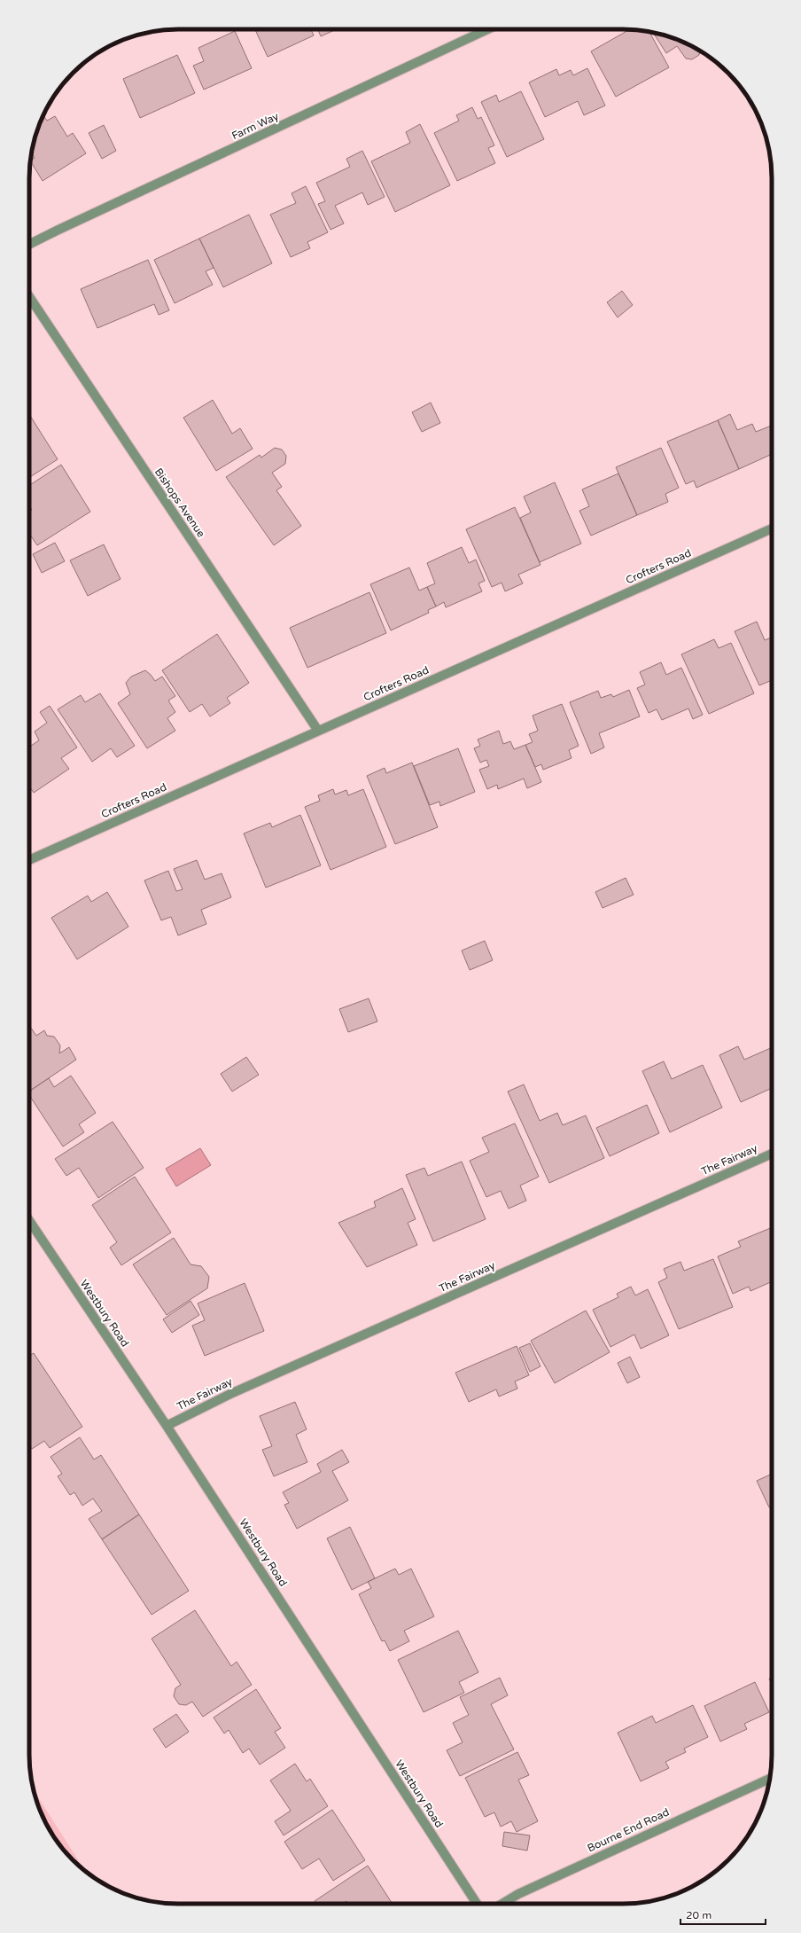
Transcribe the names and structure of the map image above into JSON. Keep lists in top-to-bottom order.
{
  "streets": {
    "street": [
      "Farm Way",
      "Bishops Avenue",
      "Crofters Road",
      "The Fairway",
      "Westbury Road",
      "Bourne End Road"
    ]
  },
  "crossings": [
    ["Bishops Avenue", "Crofters Road"],
    ["The Fairway", "Westbury Road"]
  ],
  "scale_bar": "20 m"
}
